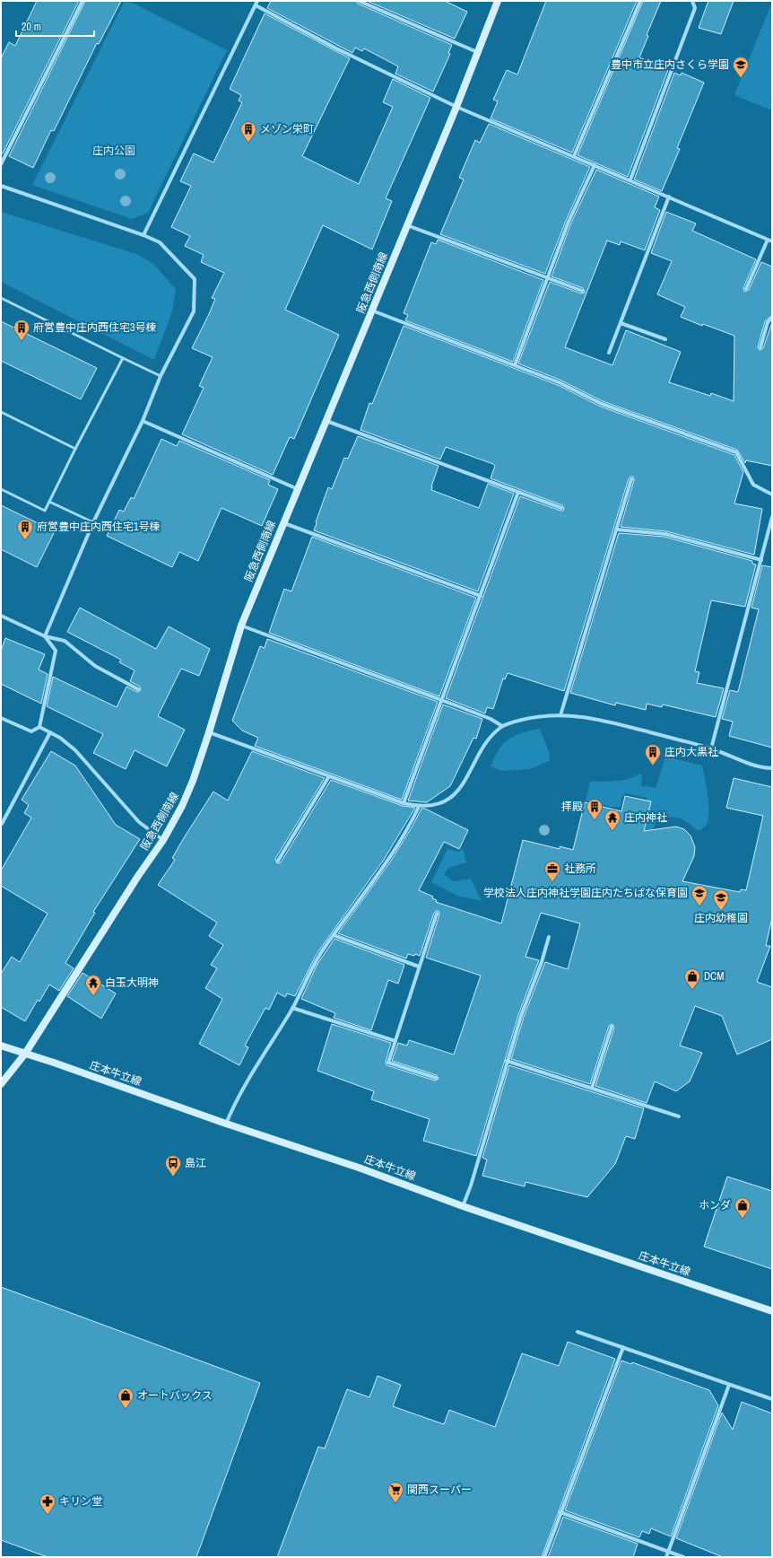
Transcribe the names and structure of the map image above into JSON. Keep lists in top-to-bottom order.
{
  "streets": {
    "street": ["阪急西側南線", "庄本牛立線"]
  },
  "crossings": [
    ["阪急西側南線", "庄本牛立線"]
  ],
  "parks": ["庄内公園"],
  "places": {
    "school or university": ["豊中市立庄内さくら学園", "学校法人庄内神社学園庄内たちばな保育園", "庄内幼稚園"],
    "building": [
      "メゾン栄町",
      "府営豊中庄内西住宅3号棟",
      "府営豊中庄内西住宅1号棟",
      "庄内大黒社",
      "拝殿"
    ],
    "temple": ["庄内神社", "白玉大明神"],
    "office": ["社務所"],
    "shop": ["DCM", "ホンダ", "オートバックス"],
    "bus stop": ["島江"],
    "supermarket": ["関西スーパー"],
    "pharmacy": ["キリン堂"]
  },
  "scale_bar": "20 m"
}
